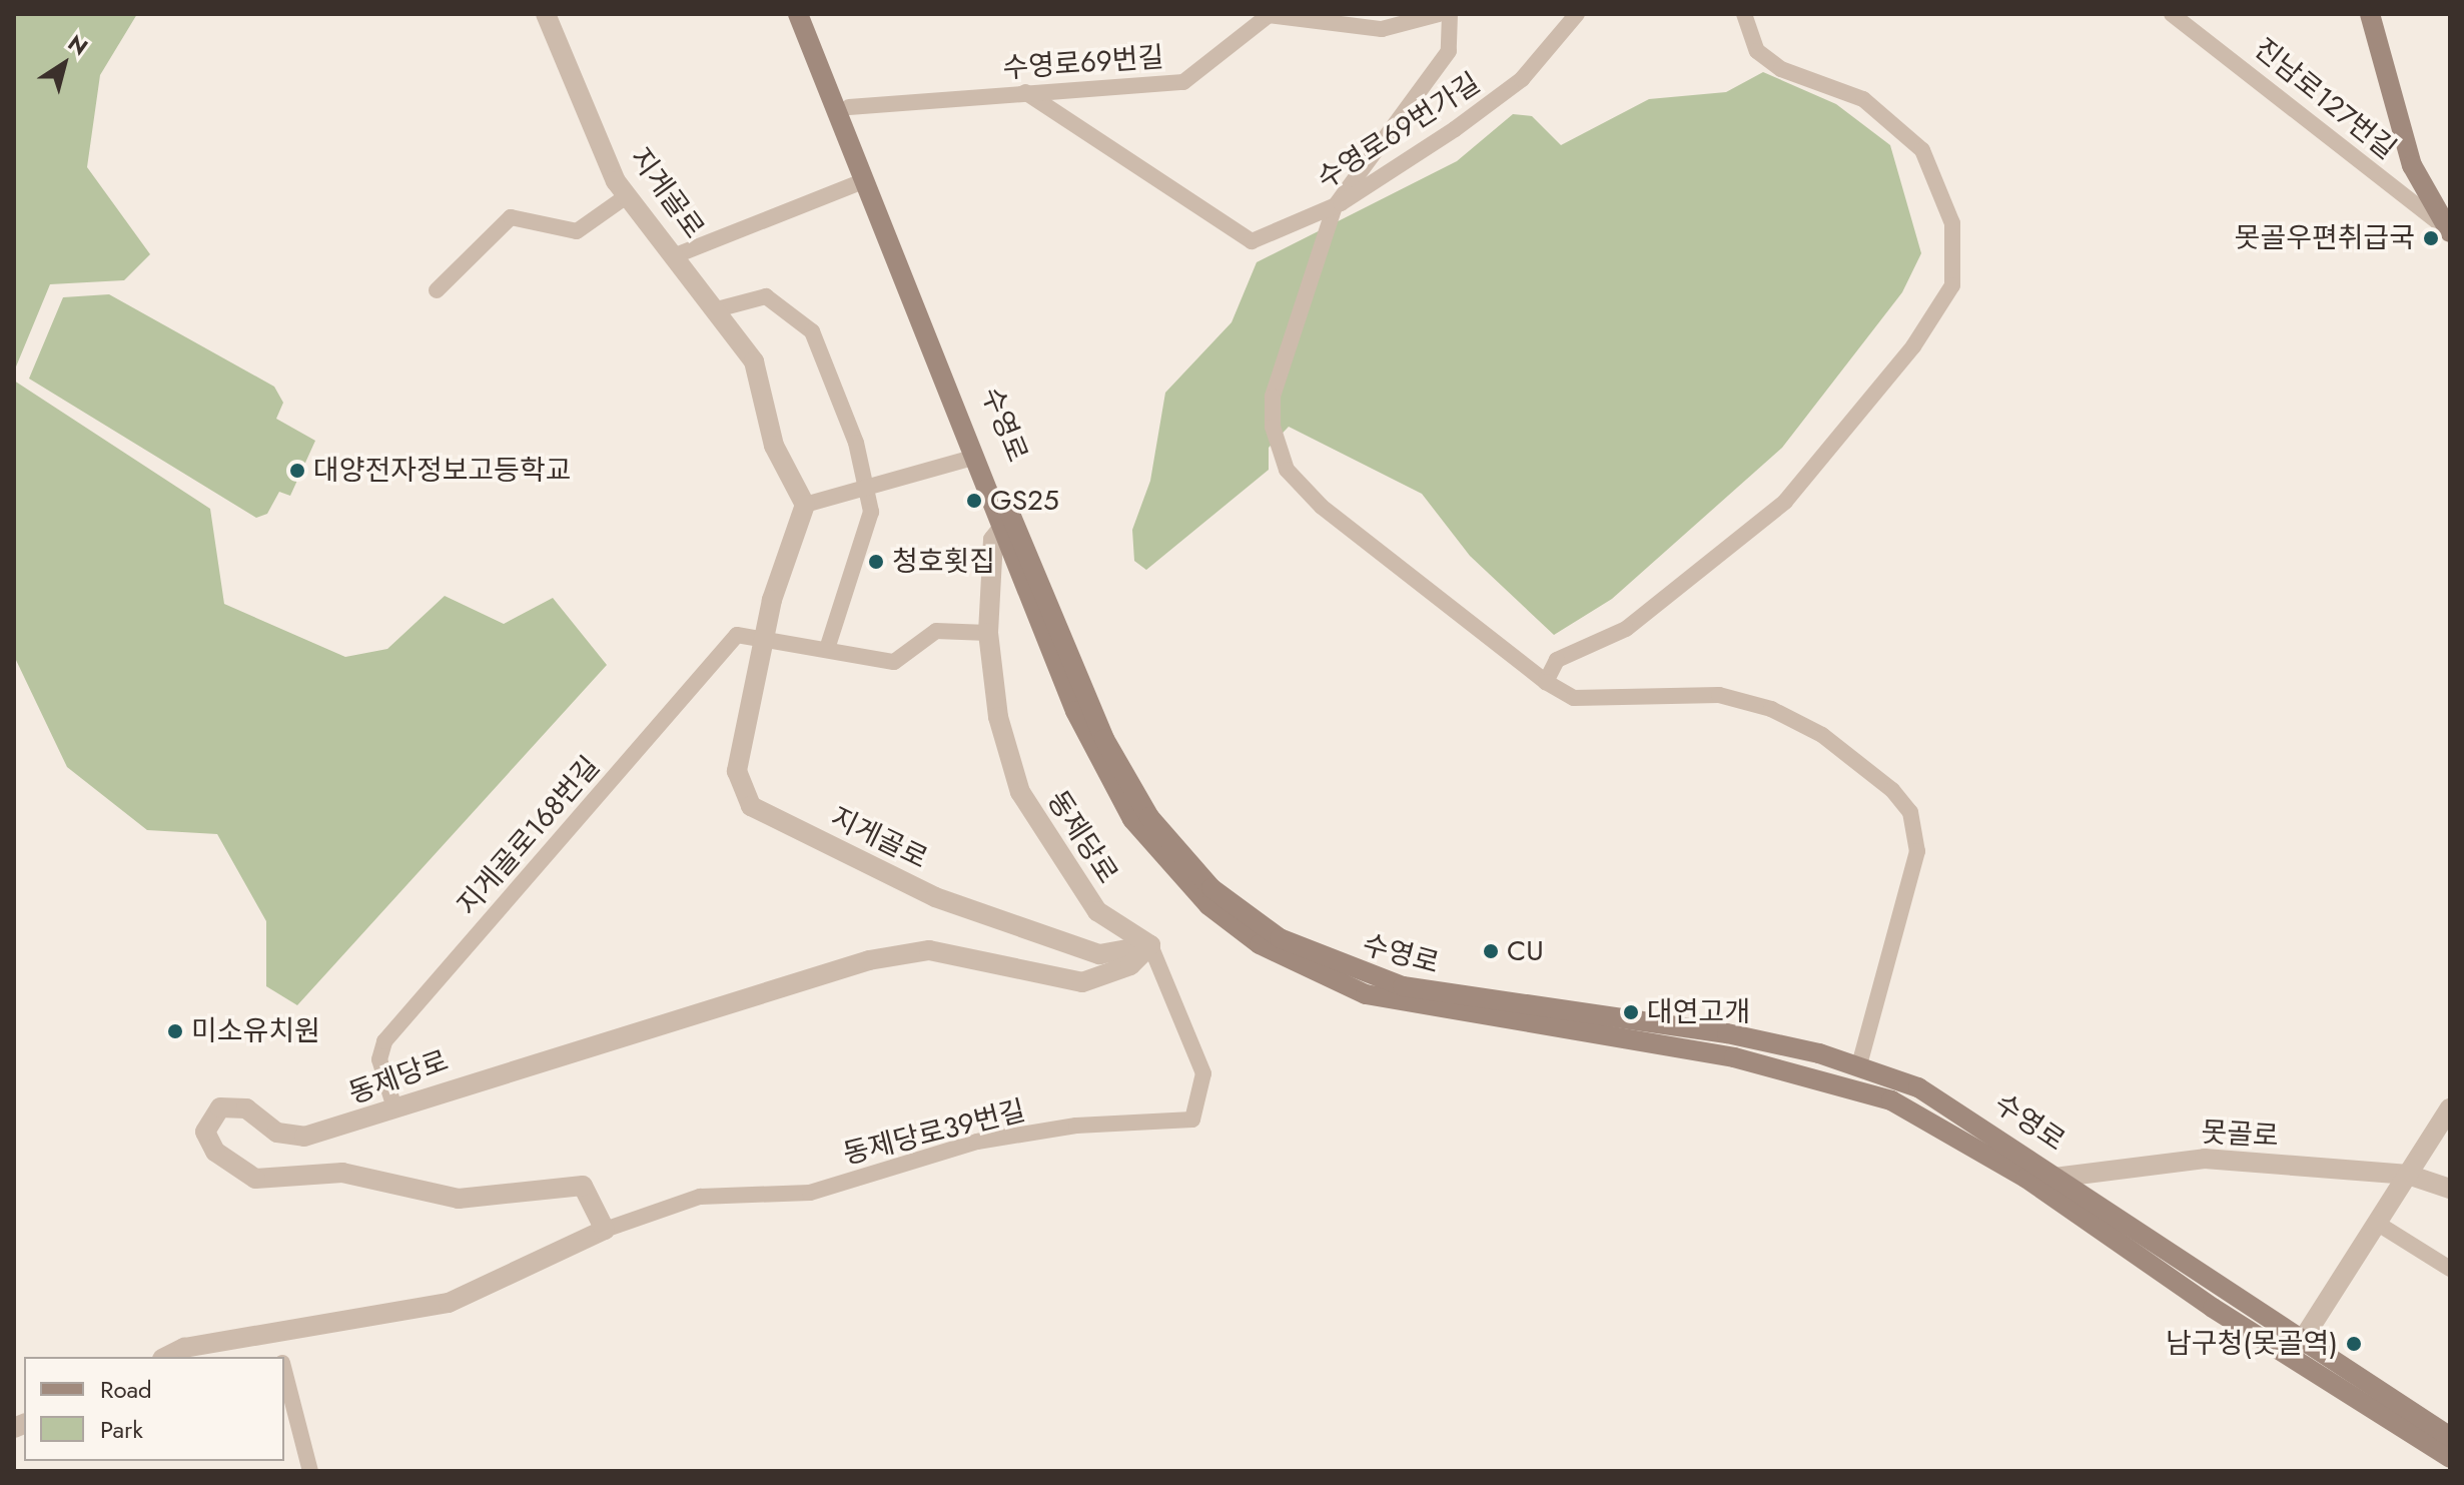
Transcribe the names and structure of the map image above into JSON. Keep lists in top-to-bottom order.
{
  "streets": {
    "main road": ["수영로"],
    "street": [
      "수영로69번길",
      "진남로127번길",
      "수영로69번가길",
      "지게골로",
      "지게골로168번길",
      "동제당로",
      "동제당로39번길",
      "못골로"
    ]
  },
  "crossings": [
    ["수영로69번길", "수영로69번가길"],
    ["수영로69번길", "수영로"],
    ["지게골로", "지게골로168번길"],
    ["지게골로", "동제당로"],
    ["지게골로", "동제당로39번길"],
    ["수영로", "동제당로"],
    ["수영로", "못골로"],
    ["지게골로168번길", "동제당로"],
    ["동제당로", "동제당로39번길"]
  ],
  "places": [
    "못골우편취급국",
    "대양전자정보고등학교",
    "GS25",
    "청호횟집",
    "CU",
    "대연고개",
    "미소유치원",
    "남구청(못골역)"
  ],
  "legend": ["Road", "Park"],
  "north": "top right"
}
